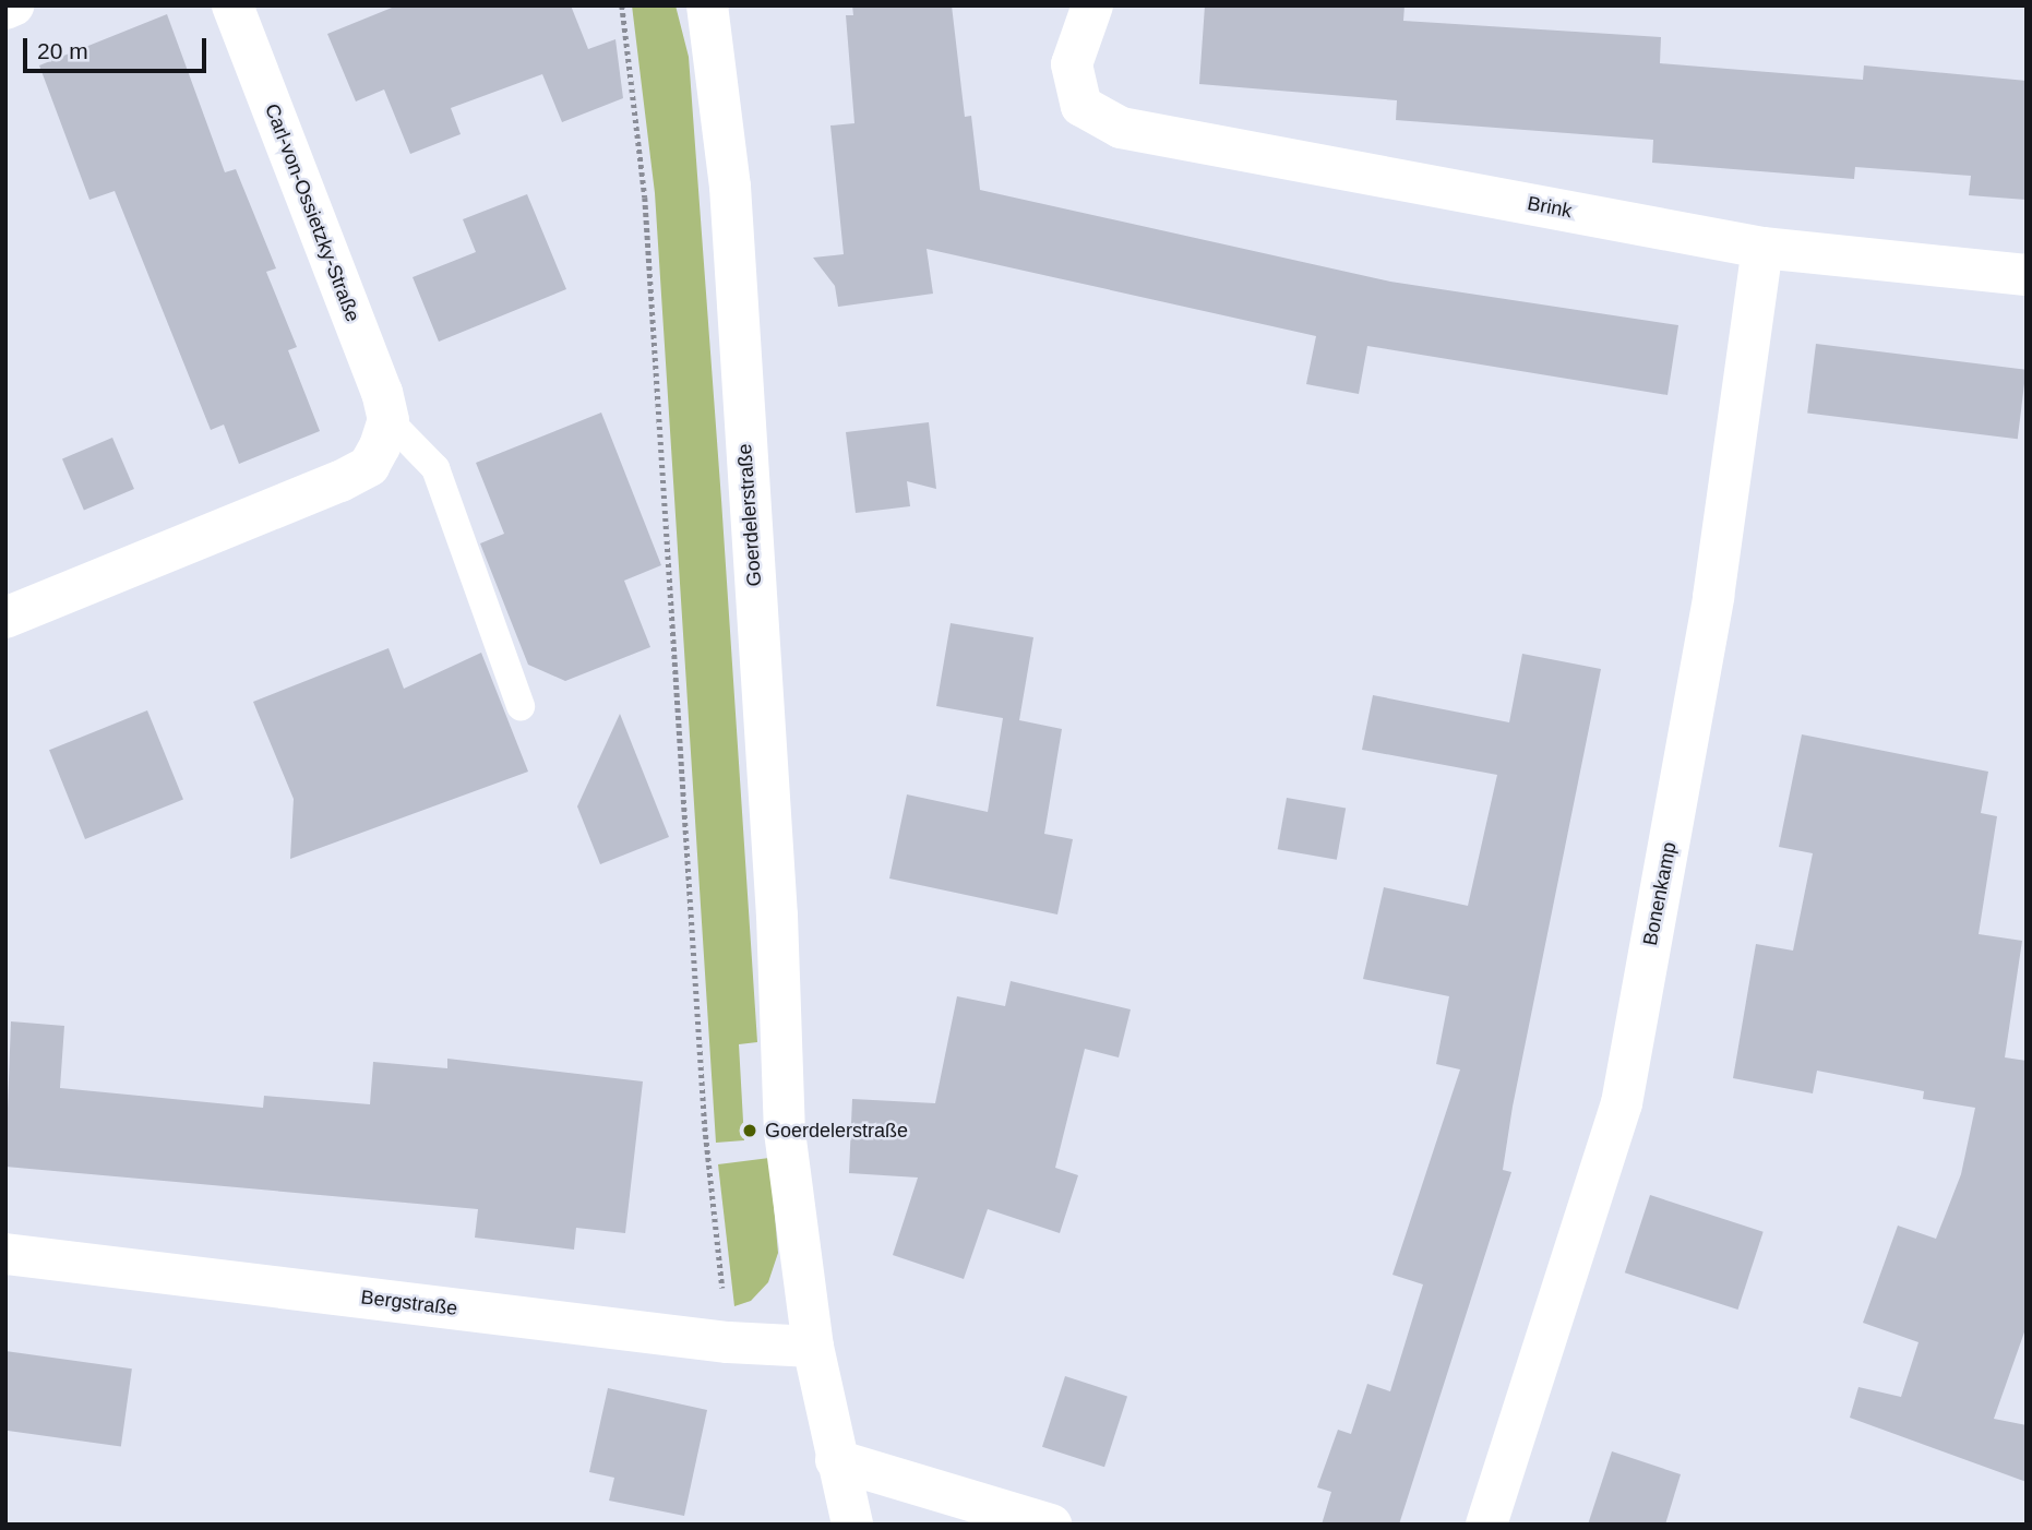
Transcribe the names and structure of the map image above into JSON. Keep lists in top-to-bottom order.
{
  "streets": {
    "street": [
      "Brink",
      "Carl-von-Ossietzky-Straße",
      "Goerdelerstraße",
      "Bonenkamp",
      "Bergstraße"
    ]
  },
  "crossings": [
    ["Brink", "Bonenkamp"],
    ["Goerdelerstraße", "Bergstraße"]
  ],
  "places": ["Goerdelerstraße"],
  "scale_bar": "20 m"
}
